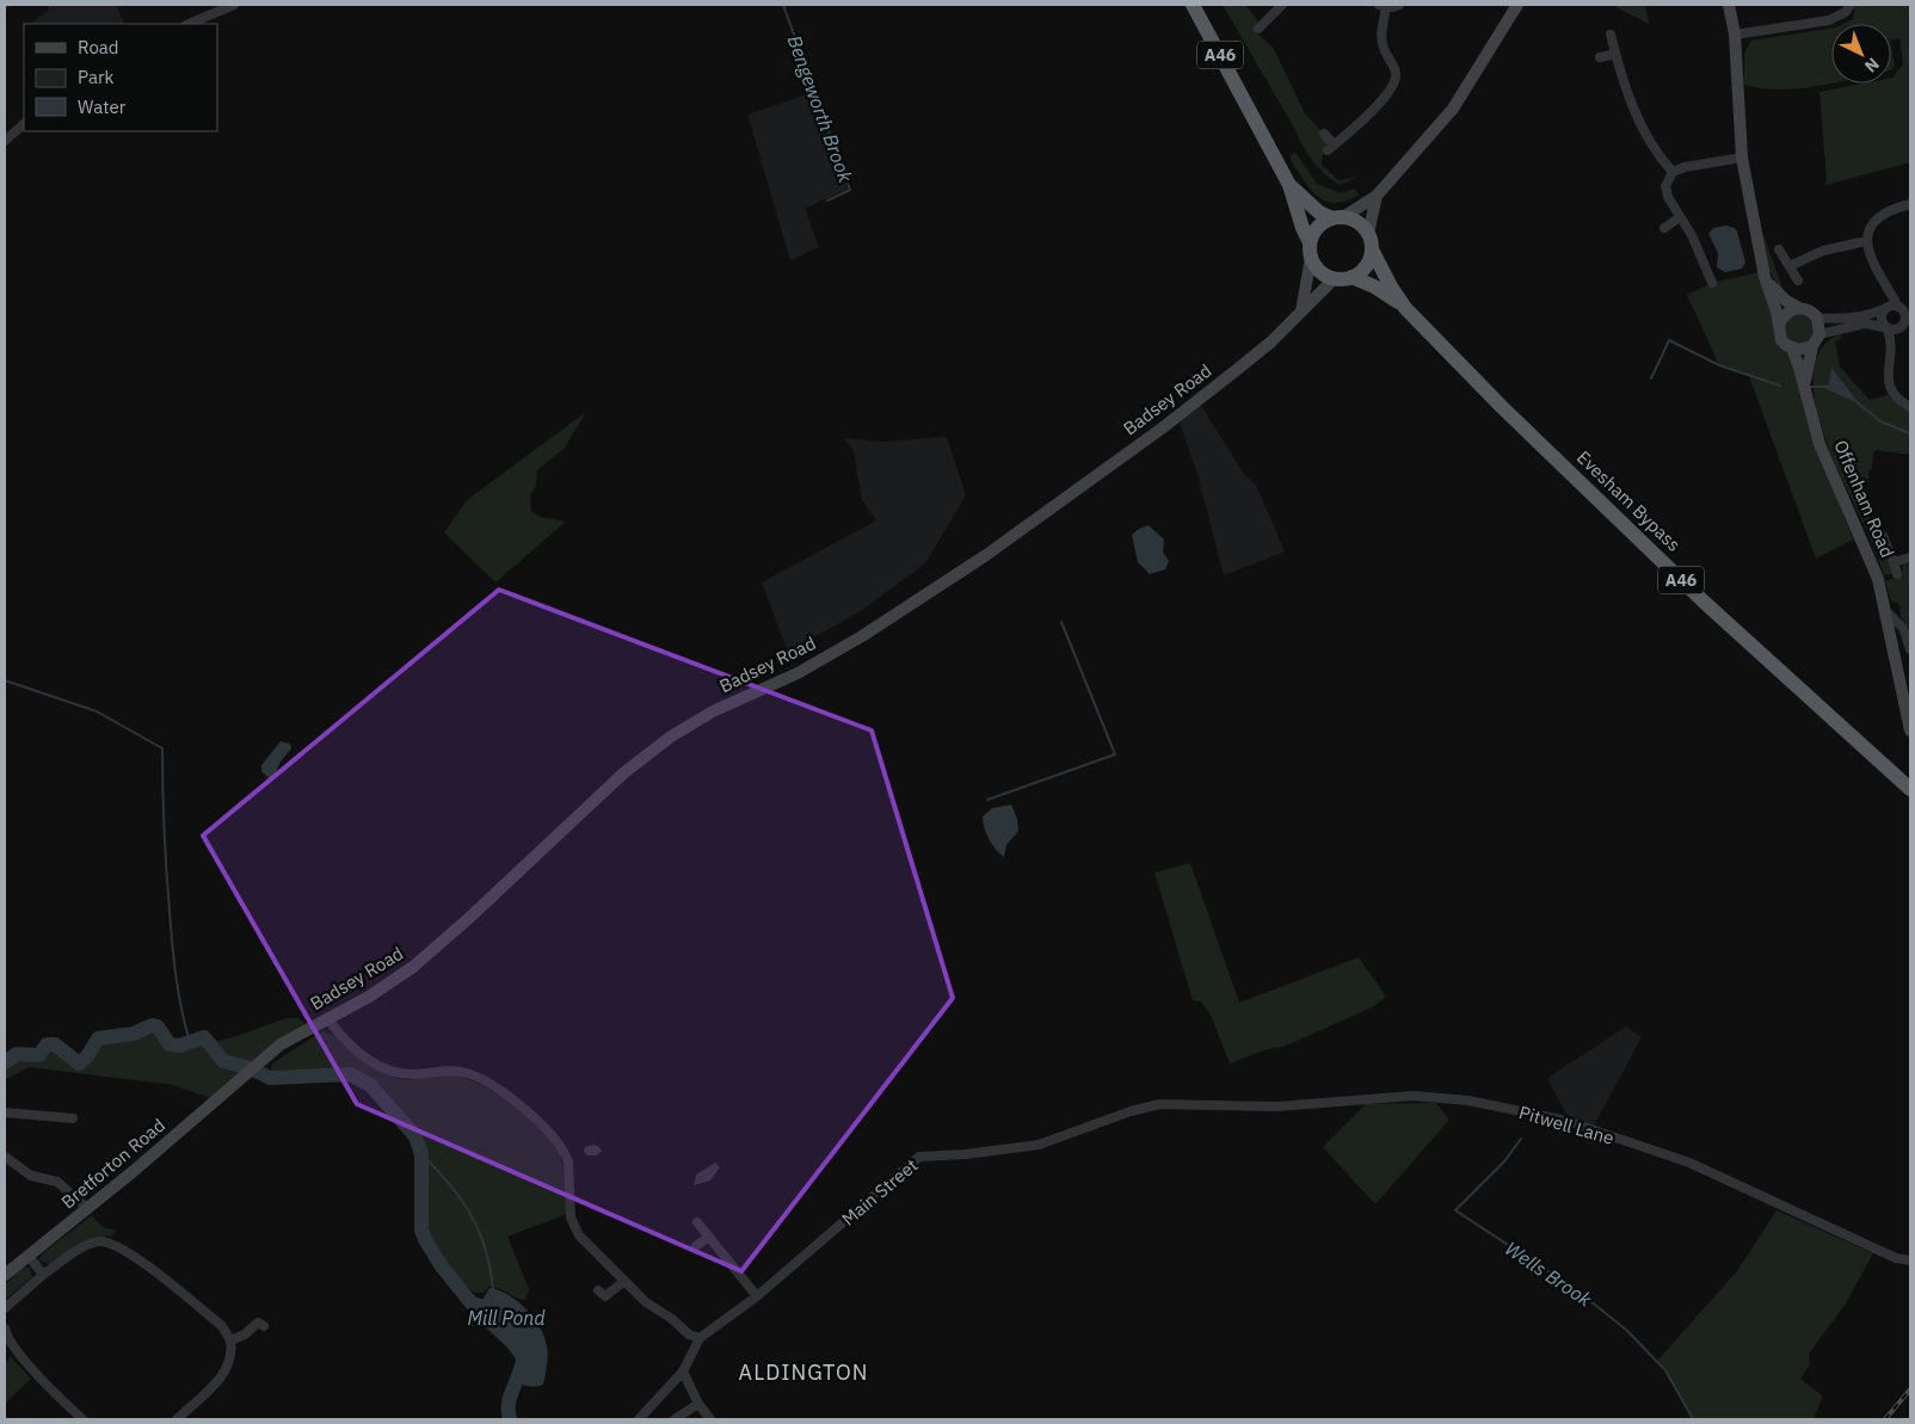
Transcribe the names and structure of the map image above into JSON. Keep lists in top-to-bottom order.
{
  "streets": {
    "highway": ["A46", "Evesham Bypass"],
    "main road": ["Badsey Road", "Offenham Road", "Bretforton Road"],
    "street": ["Pitwell Lane", "Main Street"]
  },
  "crossings": [
    ["A46", "Badsey Road"],
    ["A46", "Evesham Bypass"],
    ["Badsey Road", "Evesham Bypass"],
    ["Badsey Road", "Bretforton Road"],
    ["Pitwell Lane", "Main Street"]
  ],
  "districts": ["ALDINGTON"],
  "water": ["Bengeworth Brook", "Wells Brook", "Mill Pond"],
  "legend": ["Road", "Park", "Water"],
  "north": "bottom right"
}
